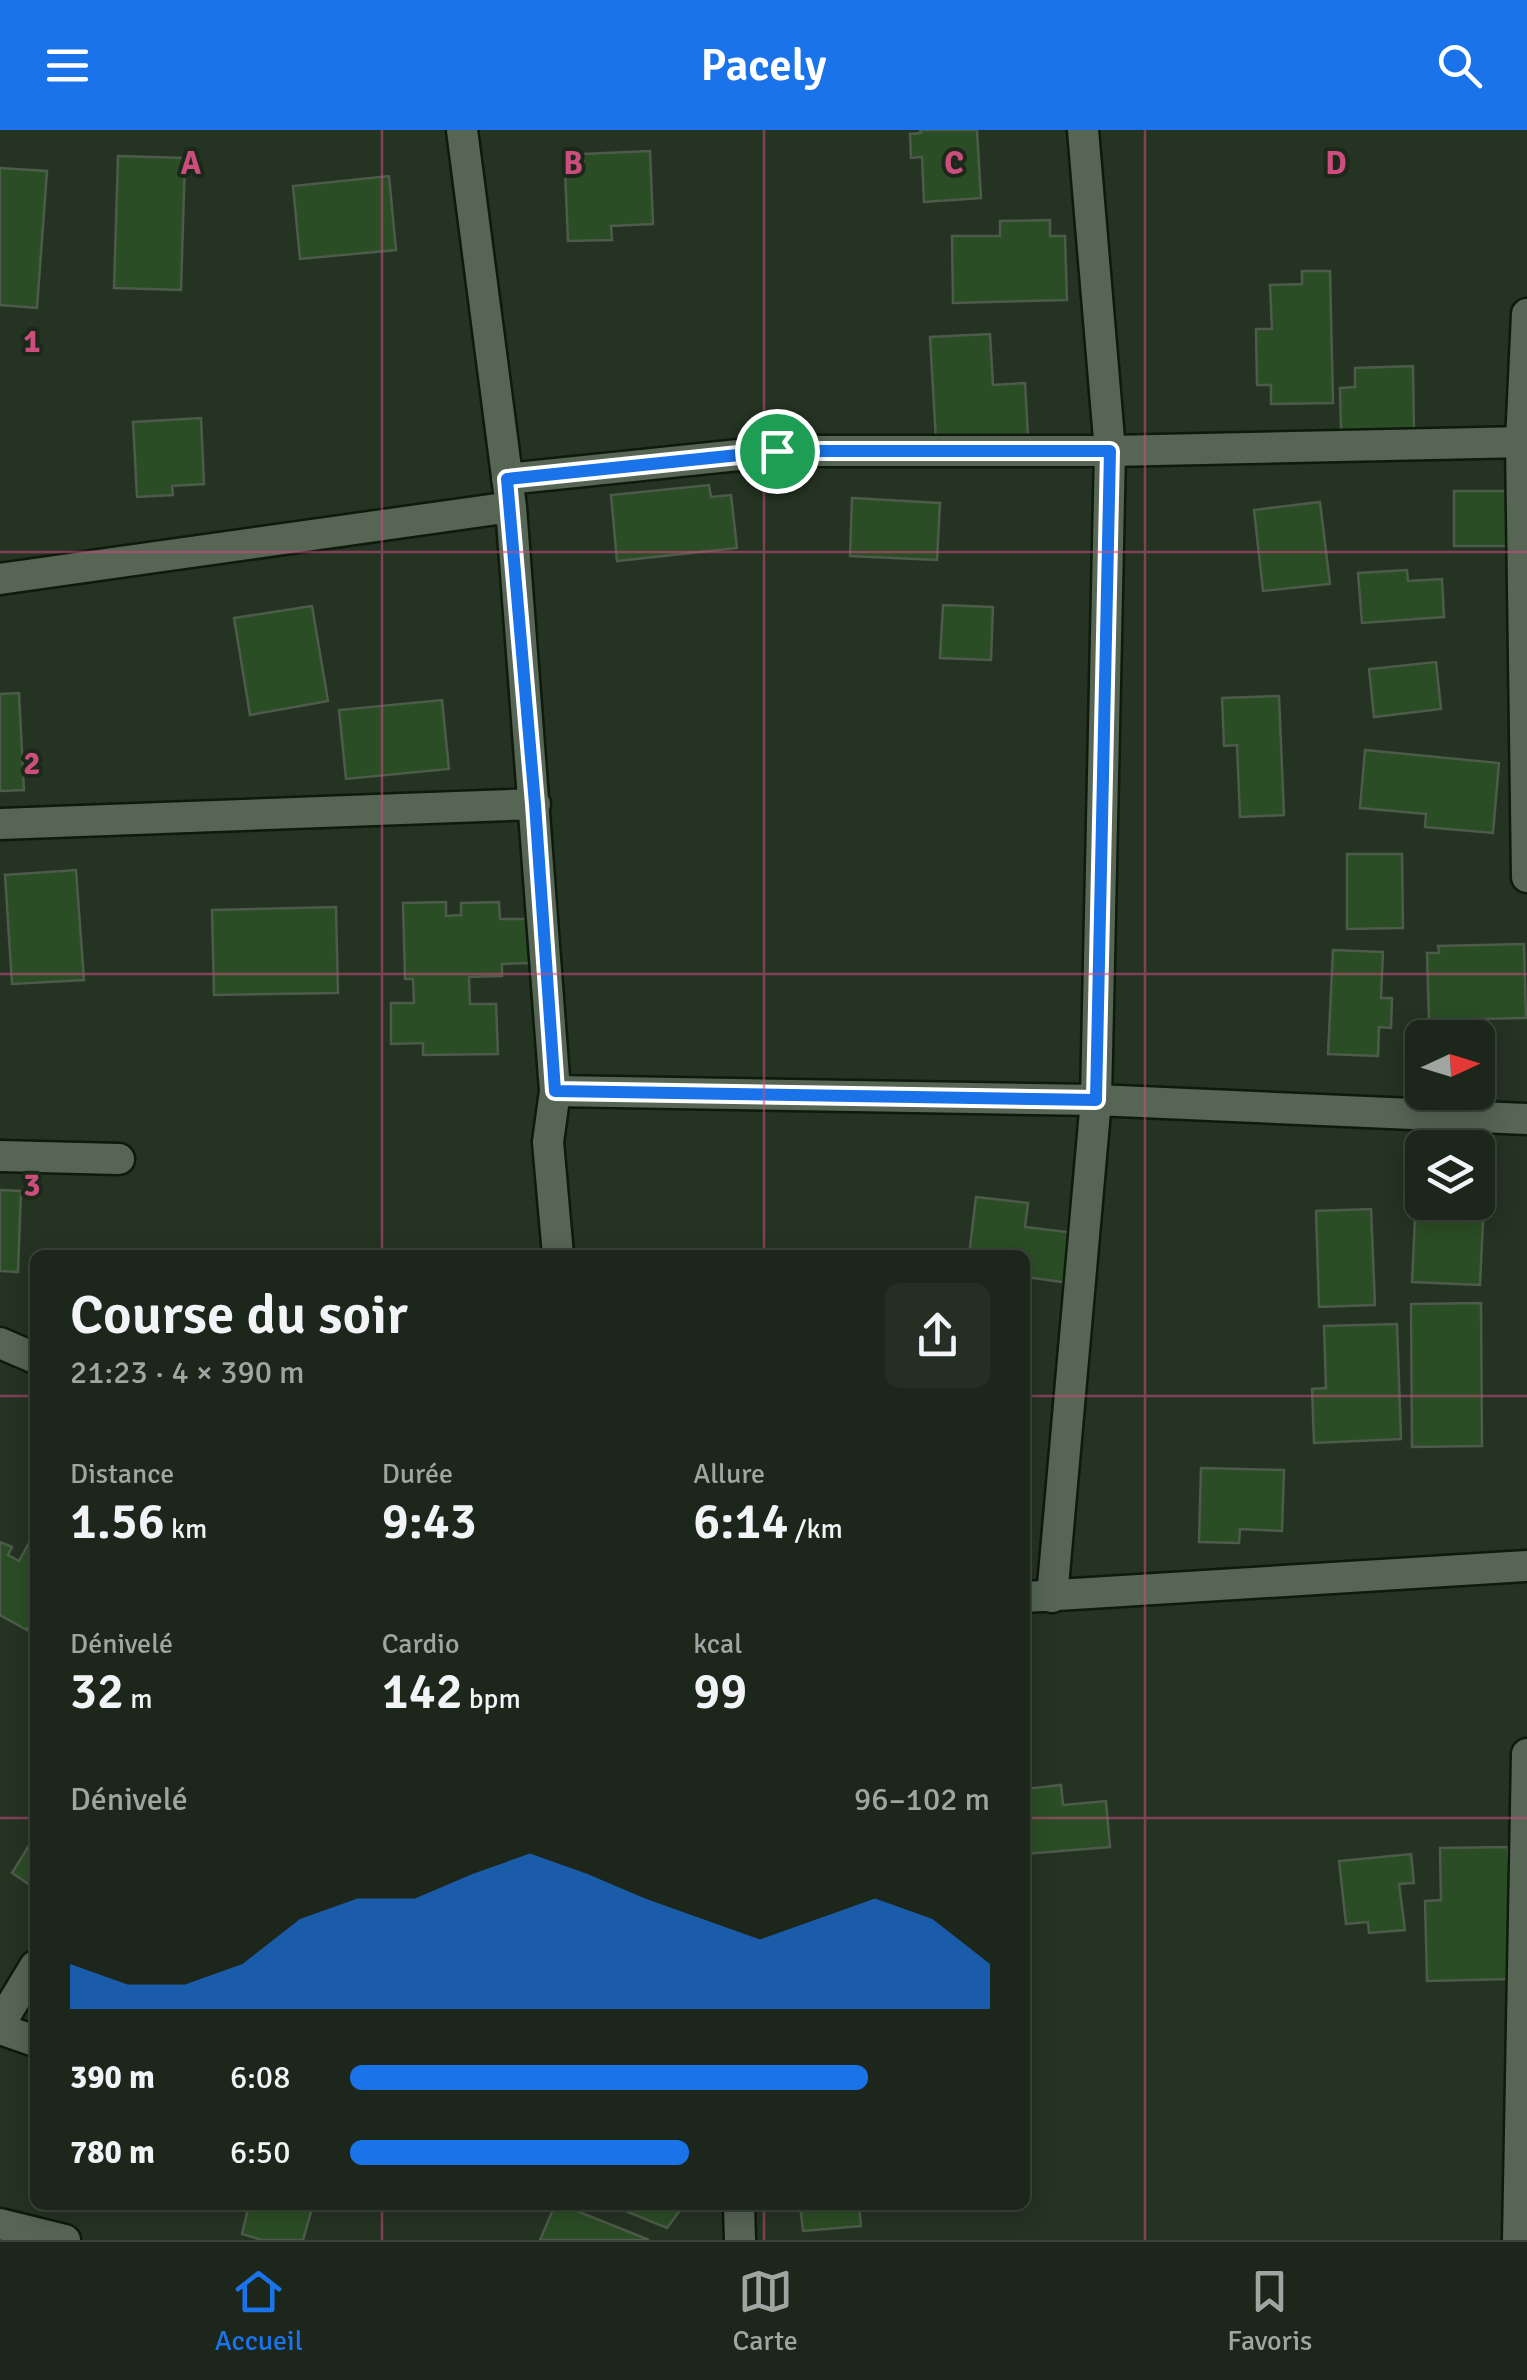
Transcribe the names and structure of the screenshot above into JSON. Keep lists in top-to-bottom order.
{
  "north": "right",
  "page": {
    "header": "Pacely",
    "heading": ["Course du soir", "21:23 · 4 × 390 m"],
    "stats": [
      ["Distance", "1.56 km"],
      ["Durée", "9:43"],
      ["Allure", "6:14 /km"],
      ["Dénivelé", "32 m"],
      ["Cardio", "142 bpm"],
      ["kcal", "99"]
    ],
    "chart": ["Dénivelé", "96–102 m"],
    "list": [
      {
        "name": "390 m",
        "note": "6:08"
      },
      {
        "name": "780 m",
        "note": "6:50"
      }
    ],
    "tabs": ["Accueil", "Carte", "Favoris"]
  },
  "grid": {
    "columns": [
      "A",
      "B",
      "C",
      "D"
    ],
    "rows": ["1", "2", "3"]
  }
}
